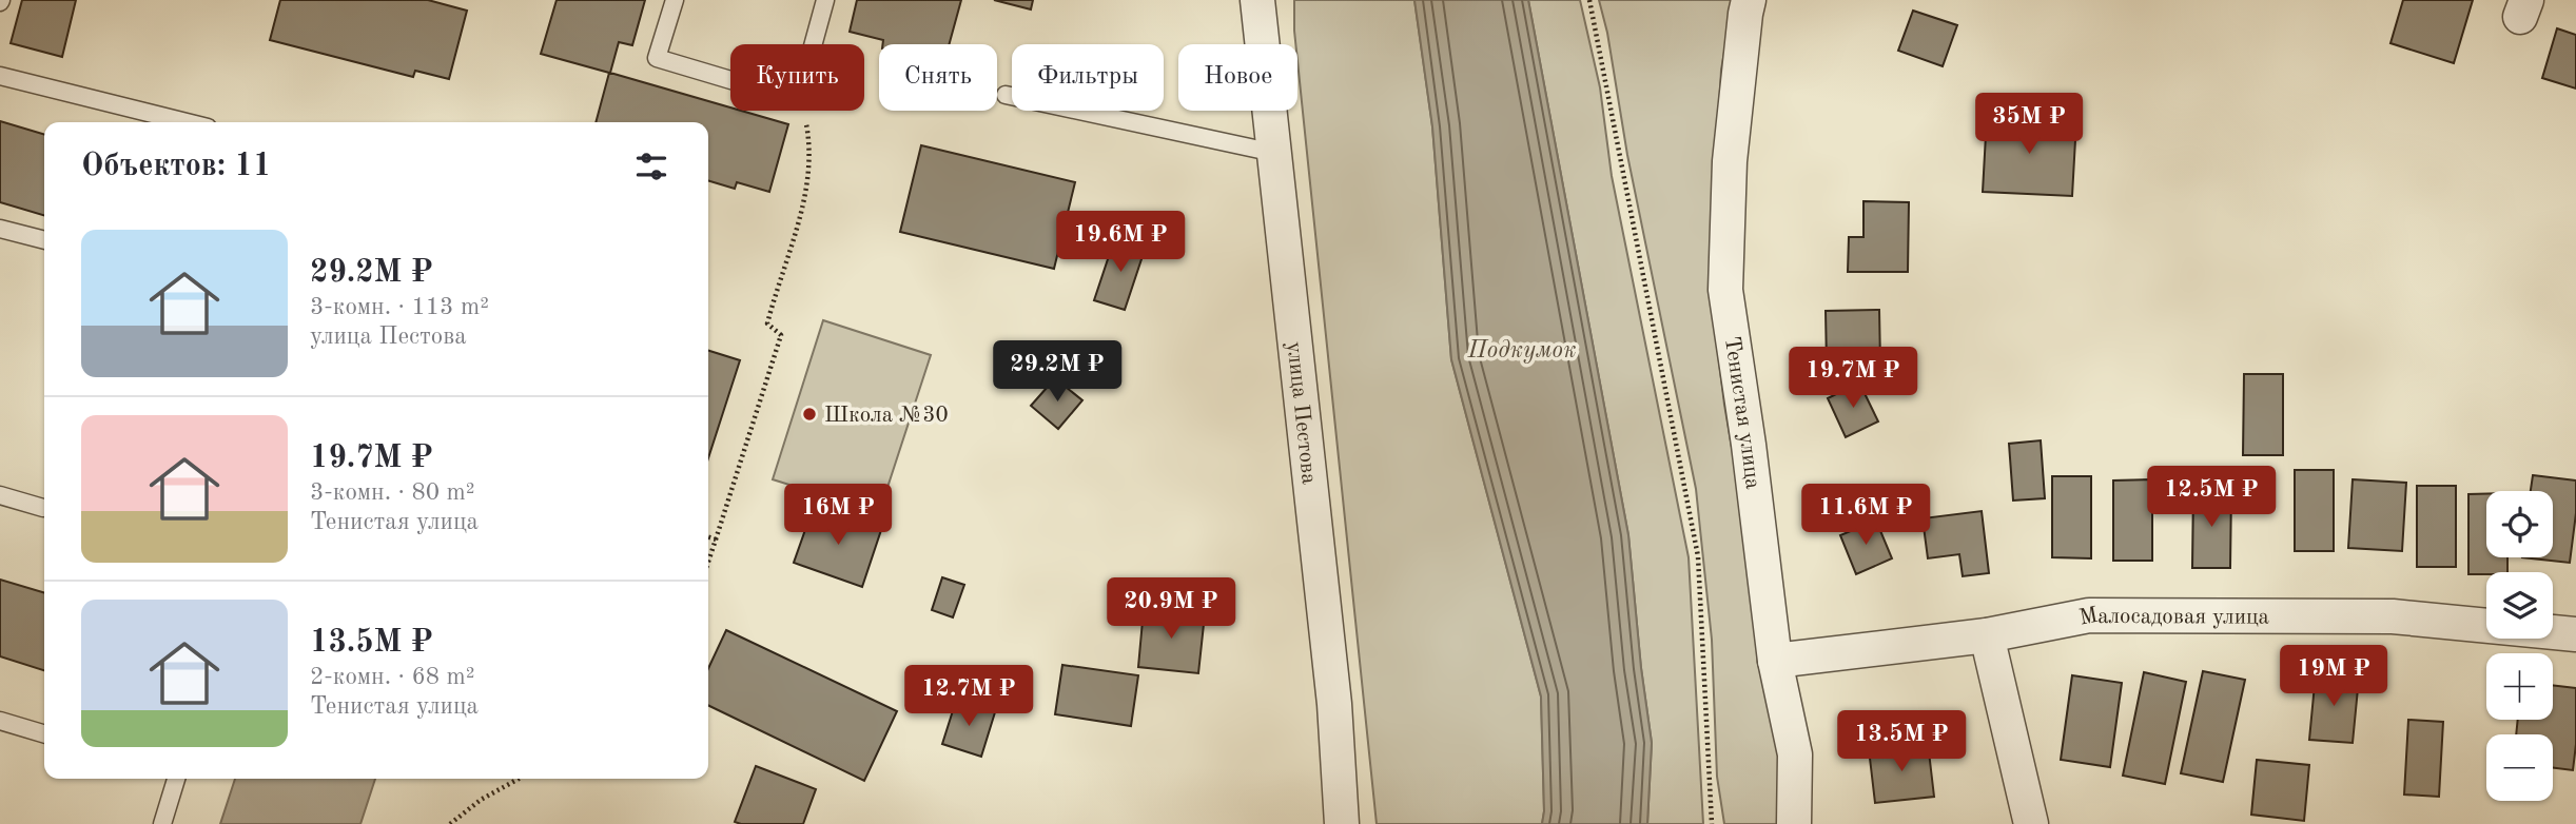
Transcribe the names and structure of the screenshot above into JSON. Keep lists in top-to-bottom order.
{
  "streets": {
    "street": ["улица Пестова", "Тенистая улица", "Малосадовая улица"]
  },
  "crossings": [
    ["Тенистая улица", "Малосадовая улица"]
  ],
  "water": ["Подкумок"],
  "places": ["Школа №30"],
  "page": {
    "chip": [
      "Купить",
      "Снять",
      "Фильтры",
      "Новое"
    ],
    "price": [
      "35M ₽",
      "19.6M ₽",
      "29.2M ₽",
      "19.7M ₽",
      "12.5M ₽",
      "16M ₽",
      "11.6M ₽",
      "20.9M ₽",
      "19M ₽",
      "12.7M ₽",
      "13.5M ₽"
    ],
    "heading": "Объектов: 11",
    "list": [
      {
        "name": "29.2M ₽",
        "note": "3-комн. · 113 m² · улица Пестова"
      },
      {
        "name": "19.7M ₽",
        "note": "3-комн. · 80 m² · Тенистая улица"
      },
      {
        "name": "13.5M ₽",
        "note": "2-комн. · 68 m² · Тенистая улица"
      }
    ],
    "map_buttons": ["+", "−"]
  }
}
